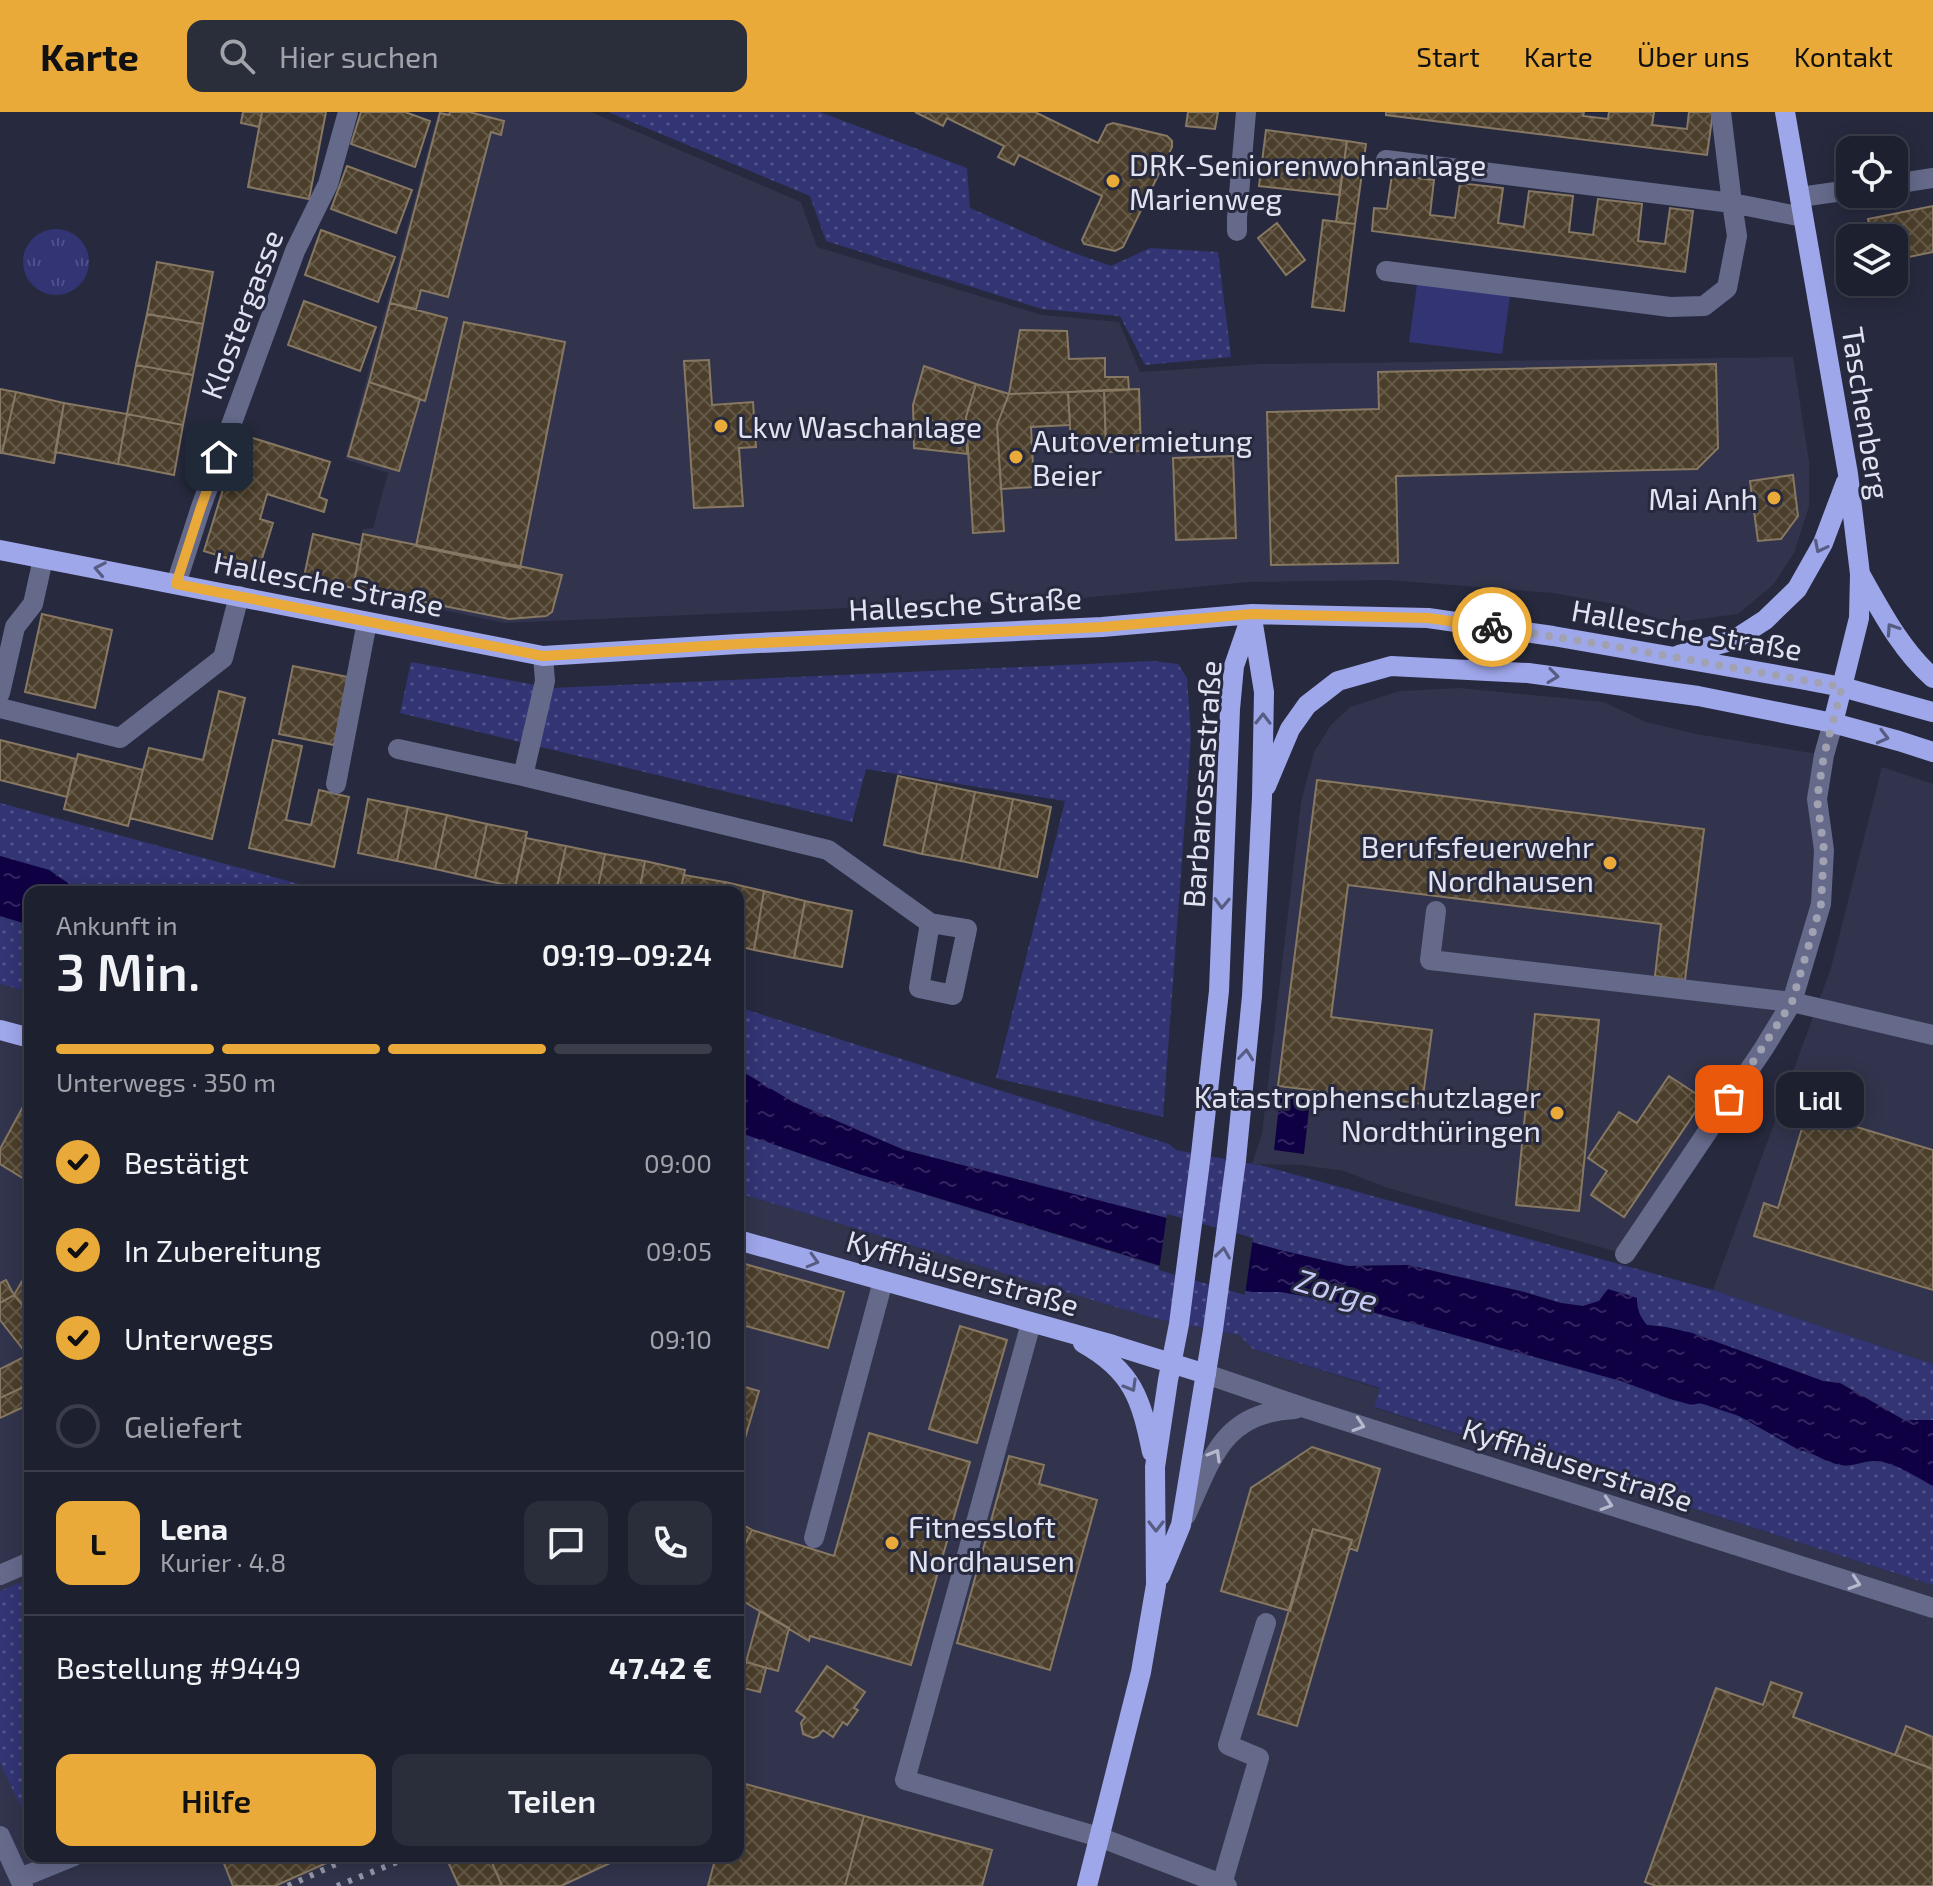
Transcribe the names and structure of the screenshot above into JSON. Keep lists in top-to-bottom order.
{
  "streets": {
    "main road": [
      "Taschenberg",
      "Hallesche Straße",
      "Barbarossastraße",
      "Kyffhäuserstraße"
    ],
    "street": ["Klostergasse"]
  },
  "crossings": [
    ["Klostergasse", "Hallesche Straße"],
    ["Taschenberg", "Hallesche Straße"],
    ["Hallesche Straße", "Barbarossastraße"],
    ["Barbarossastraße", "Kyffhäuserstraße"]
  ],
  "one_way": ["Kyffhäuserstraße"],
  "water": ["Zorge"],
  "places": [
    "DRK-Seniorenwohnanlage Marienweg",
    "Lkw Waschanlage",
    "Autovermietung Beier",
    "Mai Anh",
    "Berufsfeuerwehr Nordhausen",
    "Lidl",
    "Katastrophenschutzlager Nordthüringen",
    "Fitnessloft Nordhausen"
  ],
  "page": {
    "header": "Karte",
    "search": "Hier suchen",
    "nav": [
      "Start",
      "Karte",
      "Über uns",
      "Kontakt"
    ],
    "heading": ["3 Min.", "Ankunft in", "09:19–09:24"],
    "panel": [
      "Lena",
      "Kurier · 4.8",
      "Bestellung #9449",
      "47.42 €"
    ],
    "bar": "Unterwegs · 350 m",
    "bubble": "Lidl",
    "list": [
      ["Bestätigt", "09:00"],
      ["In Zubereitung", "09:05"],
      ["Unterwegs", "09:10"],
      "Geliefert"
    ],
    "round": "L",
    "buttons": ["Hilfe", "Teilen"]
  }
}
